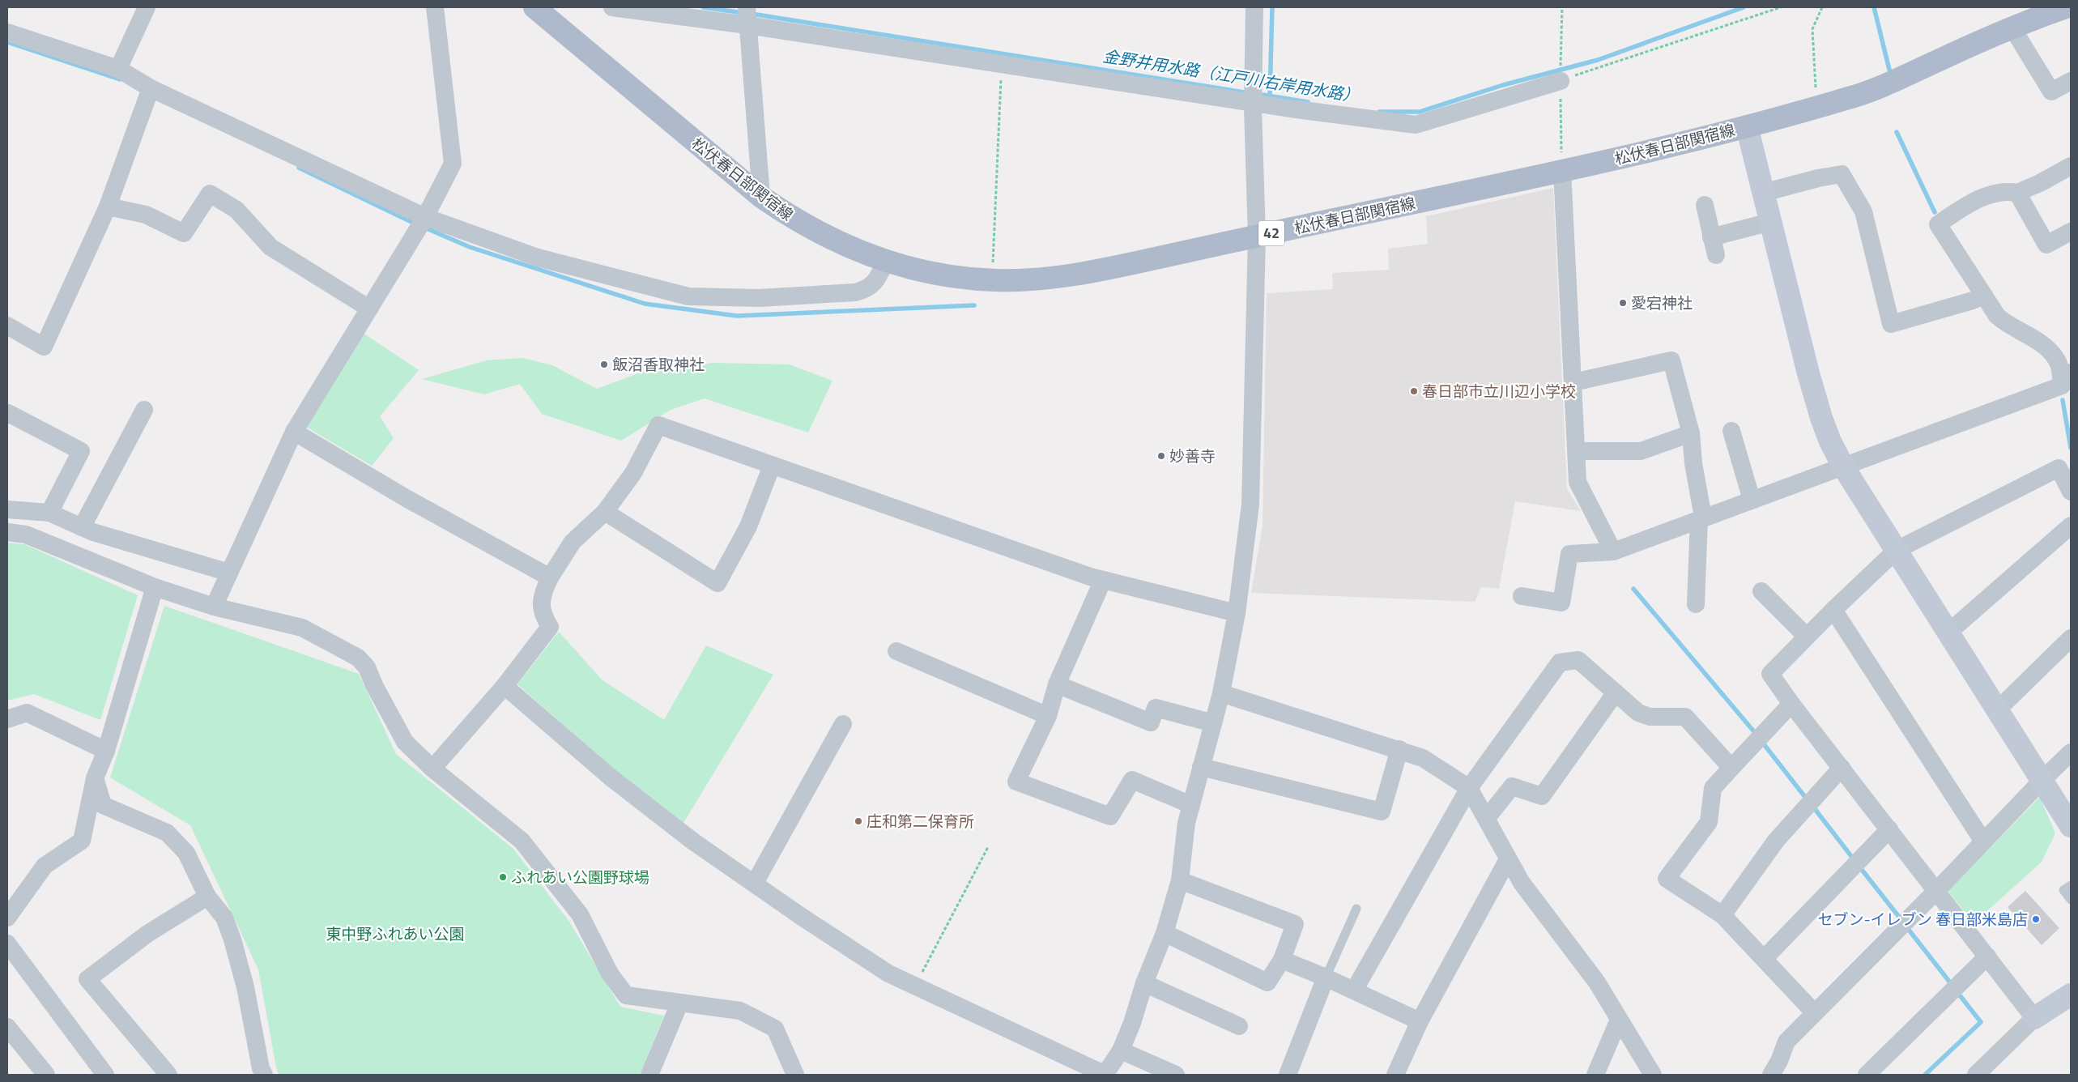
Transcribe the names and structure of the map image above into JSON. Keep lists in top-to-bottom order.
{
  "streets": {
    "main road": ["松伏春日部関宿線", "42"]
  },
  "water": ["金野井用水路（江戸川右岸用水路）"],
  "parks": ["東中野ふれあい公園"],
  "places": [
    "愛宕神社",
    "飯沼香取神社",
    "春日部市立川辺小学校",
    "妙善寺",
    "庄和第二保育所",
    "ふれあい公園野球場",
    "セブン-イレブン 春日部米島店"
  ]
}
